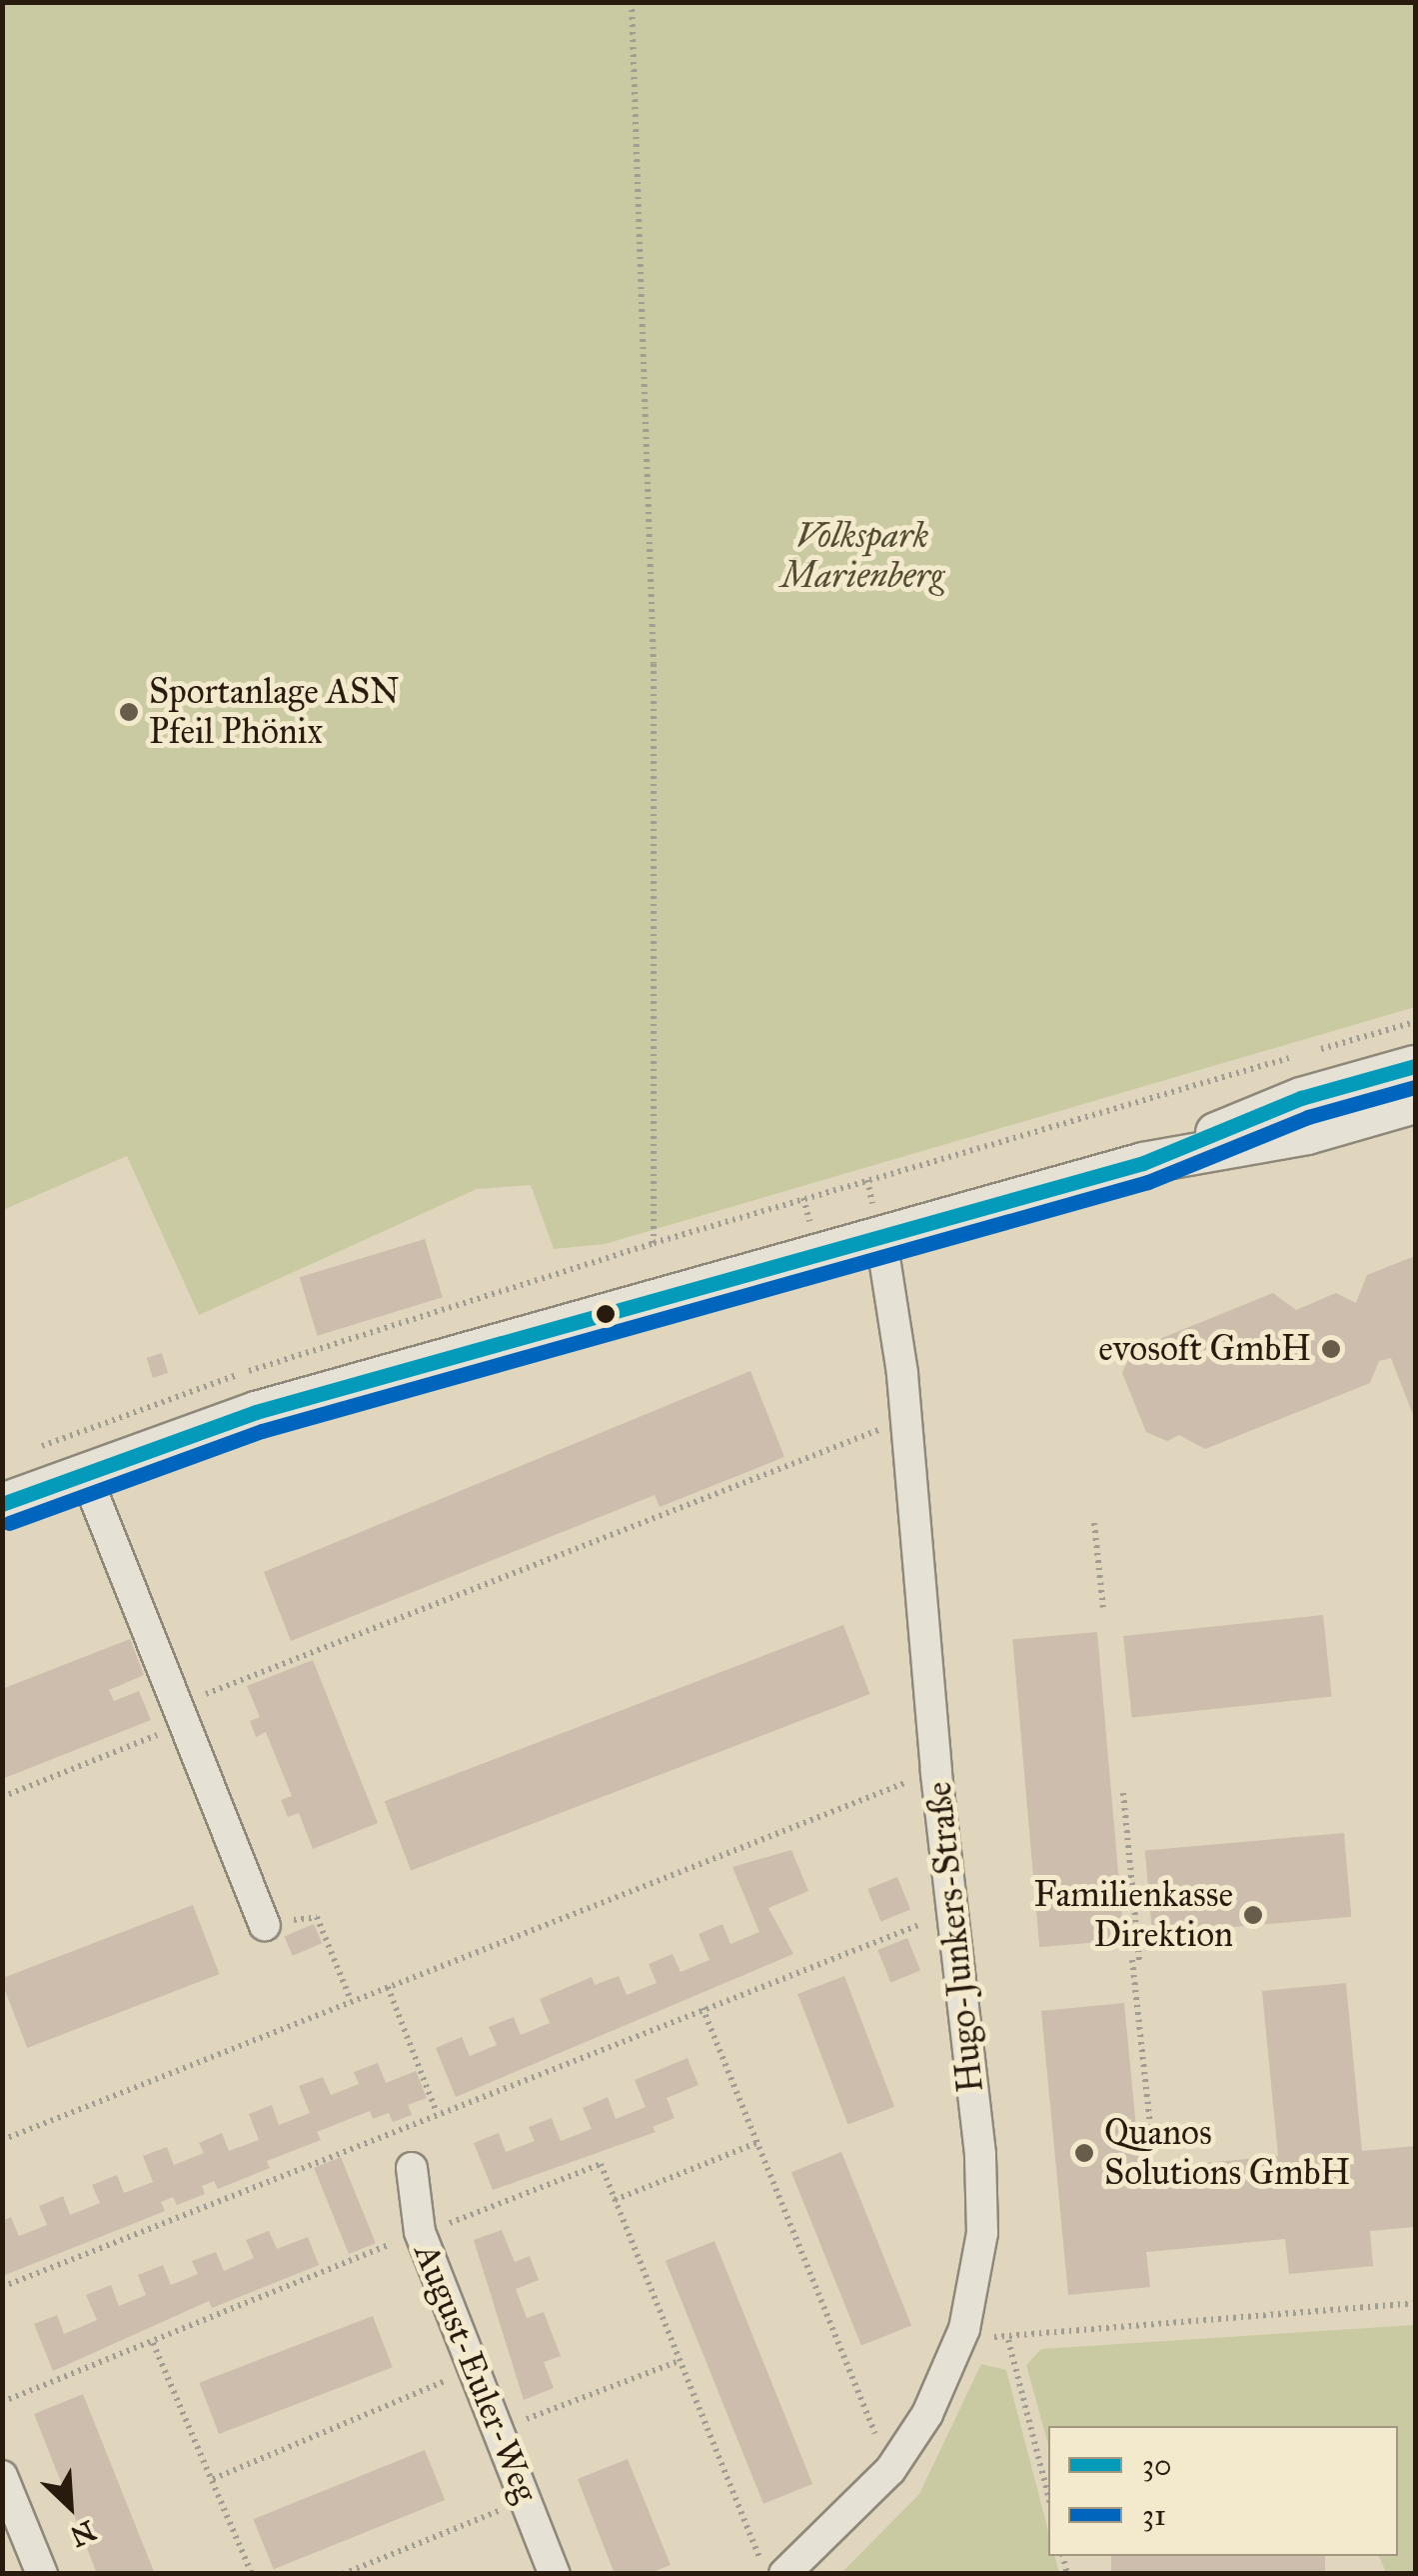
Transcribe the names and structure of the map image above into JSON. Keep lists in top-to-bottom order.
{
  "streets": {
    "street": ["Hugo-Junkers-Straße", "August-Euler-Weg"]
  },
  "parks": ["Volkspark Marienberg"],
  "places": [
    "Sportanlage ASN Pfeil Phönix",
    "evosoft GmbH",
    "Familienkasse Direktion",
    "Quanos Solutions GmbH"
  ],
  "lines": ["transit line 30", "transit line 31"],
  "legend": ["30", "31"],
  "north": "bottom right"
}
